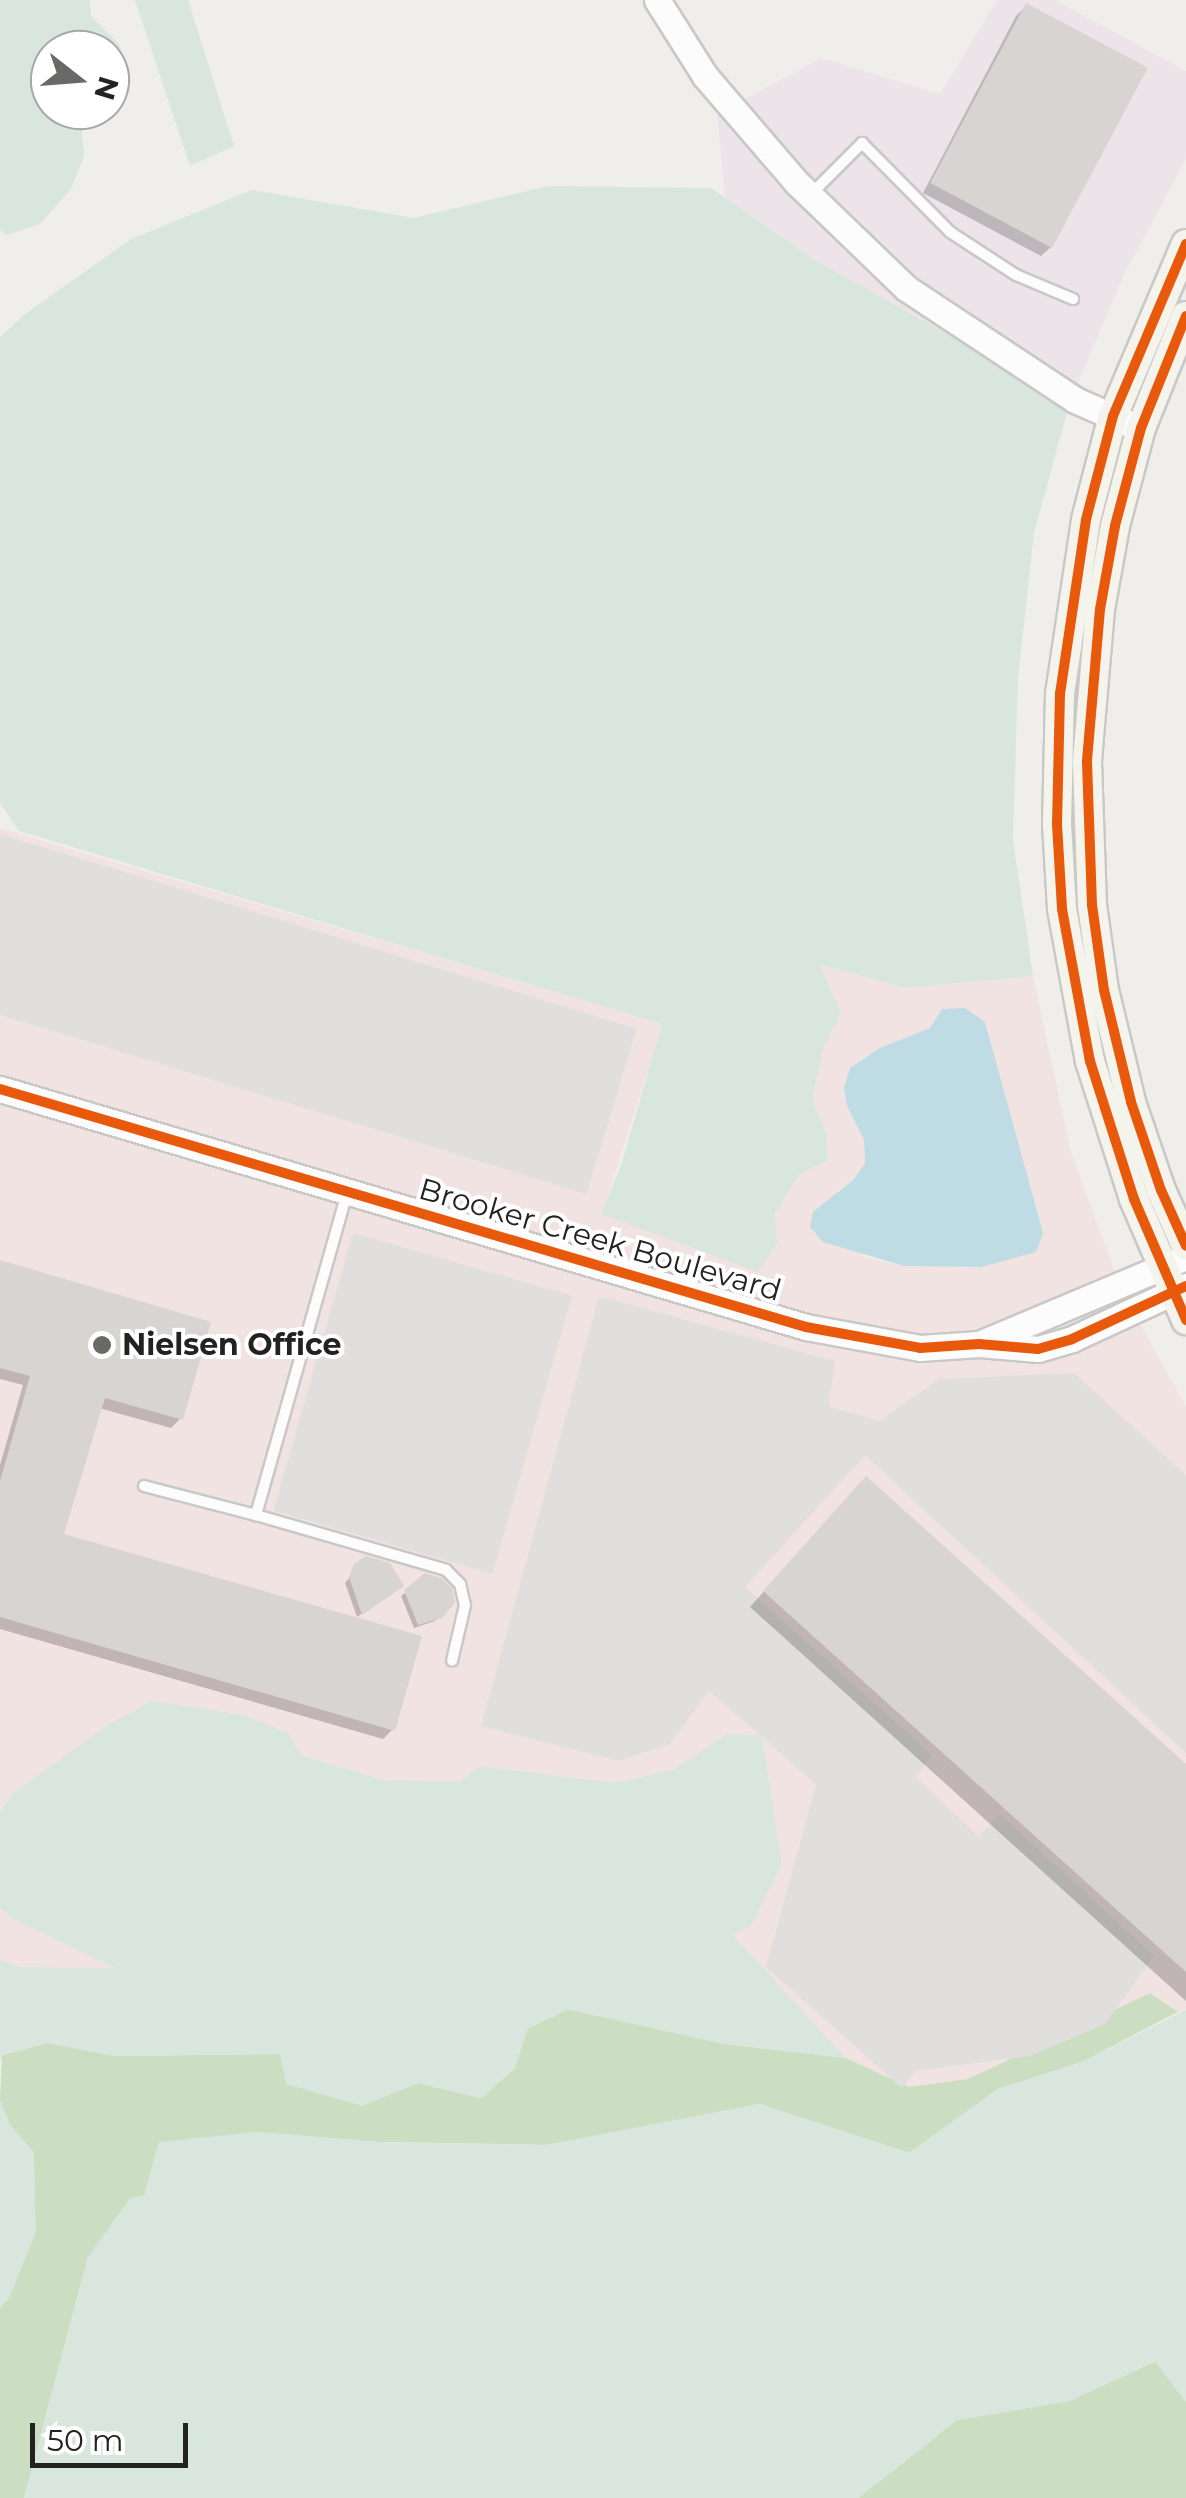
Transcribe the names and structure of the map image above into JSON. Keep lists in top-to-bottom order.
{
  "streets": {
    "street": ["Brooker Creek Boulevard"]
  },
  "places": ["Nielsen Office"],
  "scale_bar": "50 m",
  "north": "right"
}
